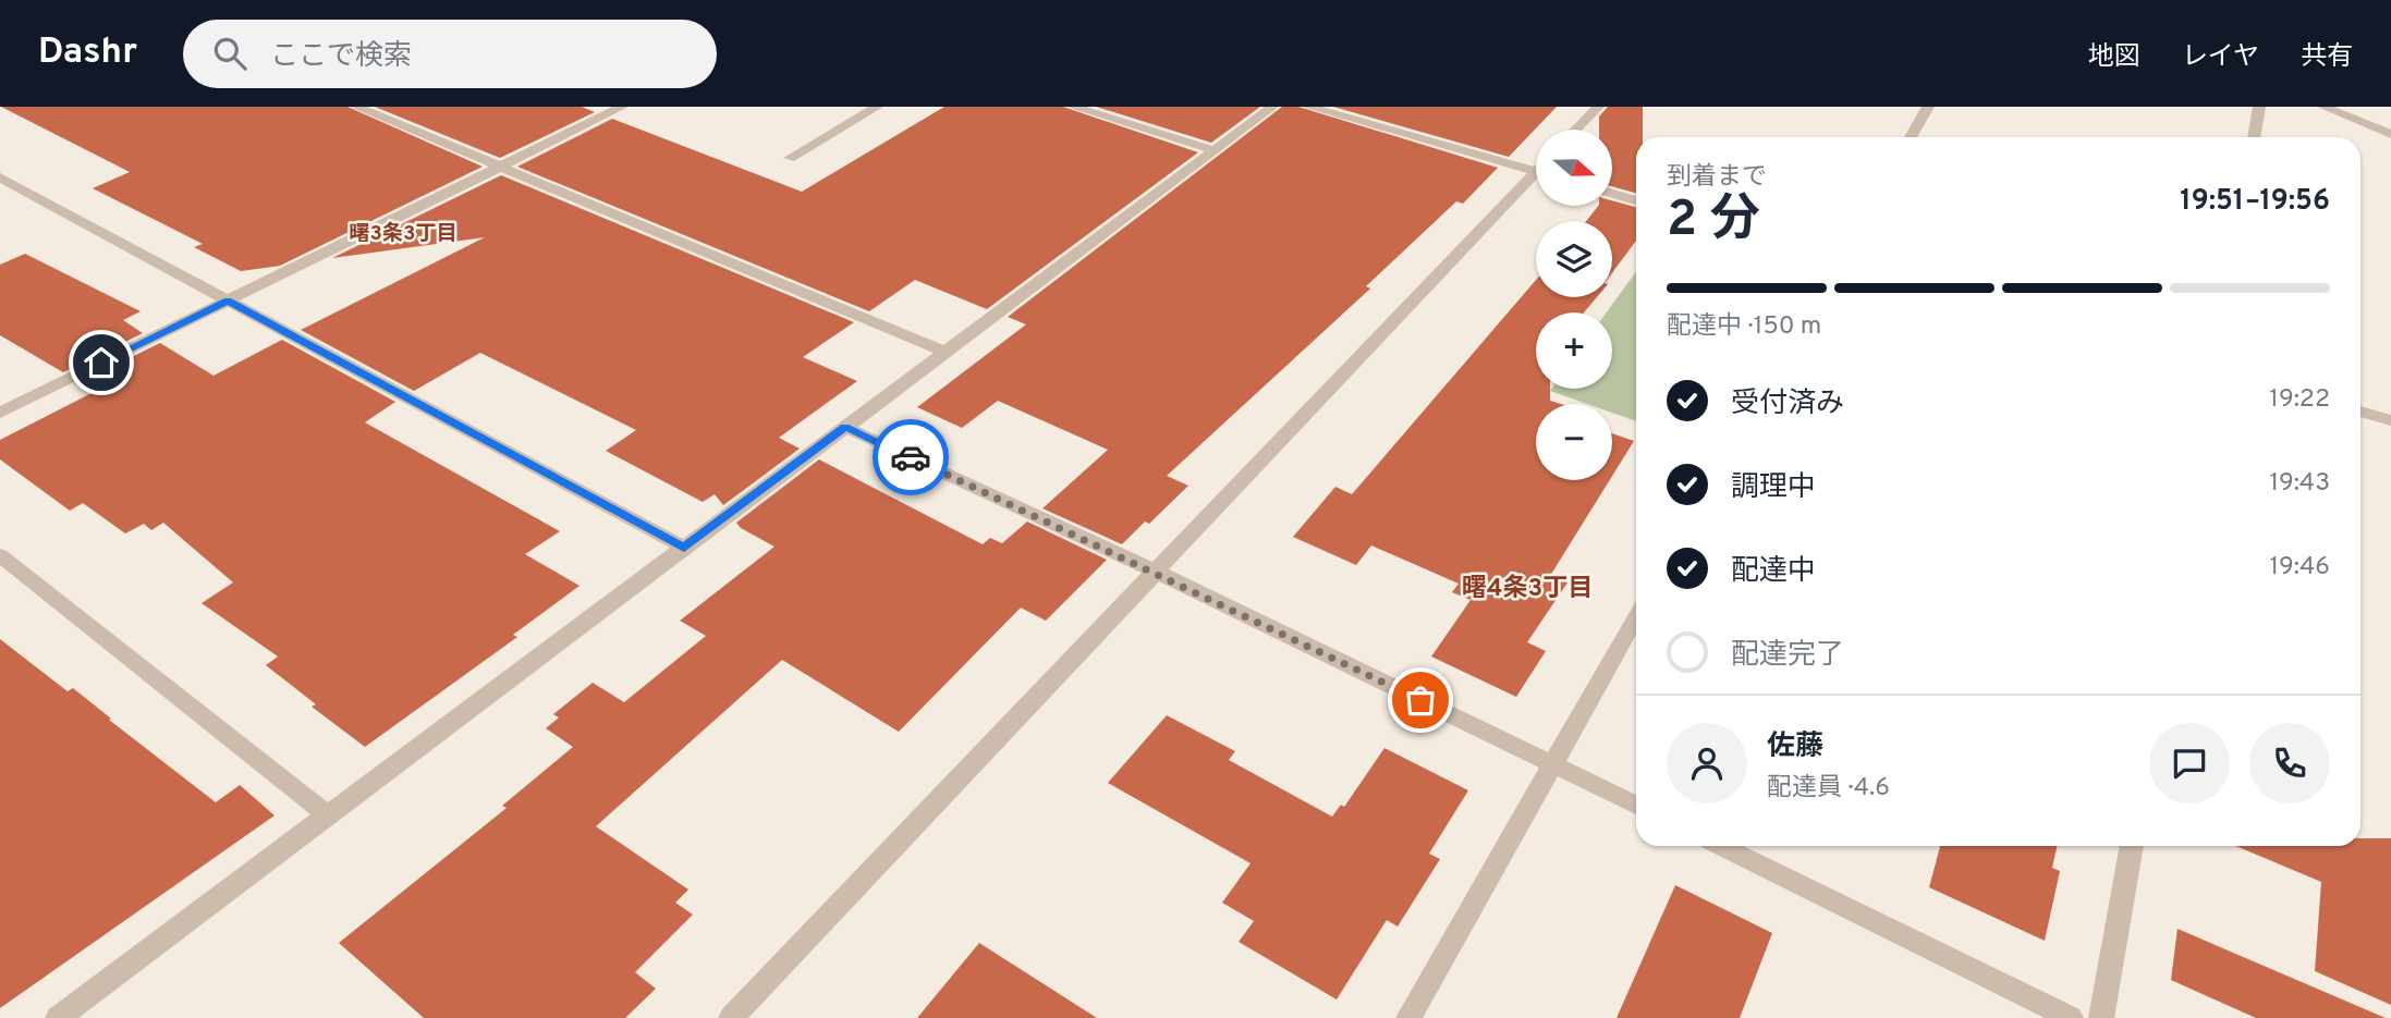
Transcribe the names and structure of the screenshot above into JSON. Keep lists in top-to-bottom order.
{
  "districts": ["曙3条3丁目", "曙4条3丁目"],
  "north": "right",
  "page": {
    "header": "Dashr",
    "search": "ここで検索",
    "nav": ["地図", "レイヤ", "共有"],
    "map_buttons": ["+", "−"],
    "heading": ["2 分", "到着まで", "19:51–19:56"],
    "panel": ["佐藤", "配達員 · 4.6"],
    "bar": "配達中 · 150 m",
    "list": [
      ["受付済み", "19:22"],
      ["調理中", "19:43"],
      ["配達中", "19:46"],
      "配達完了"
    ]
  }
}
